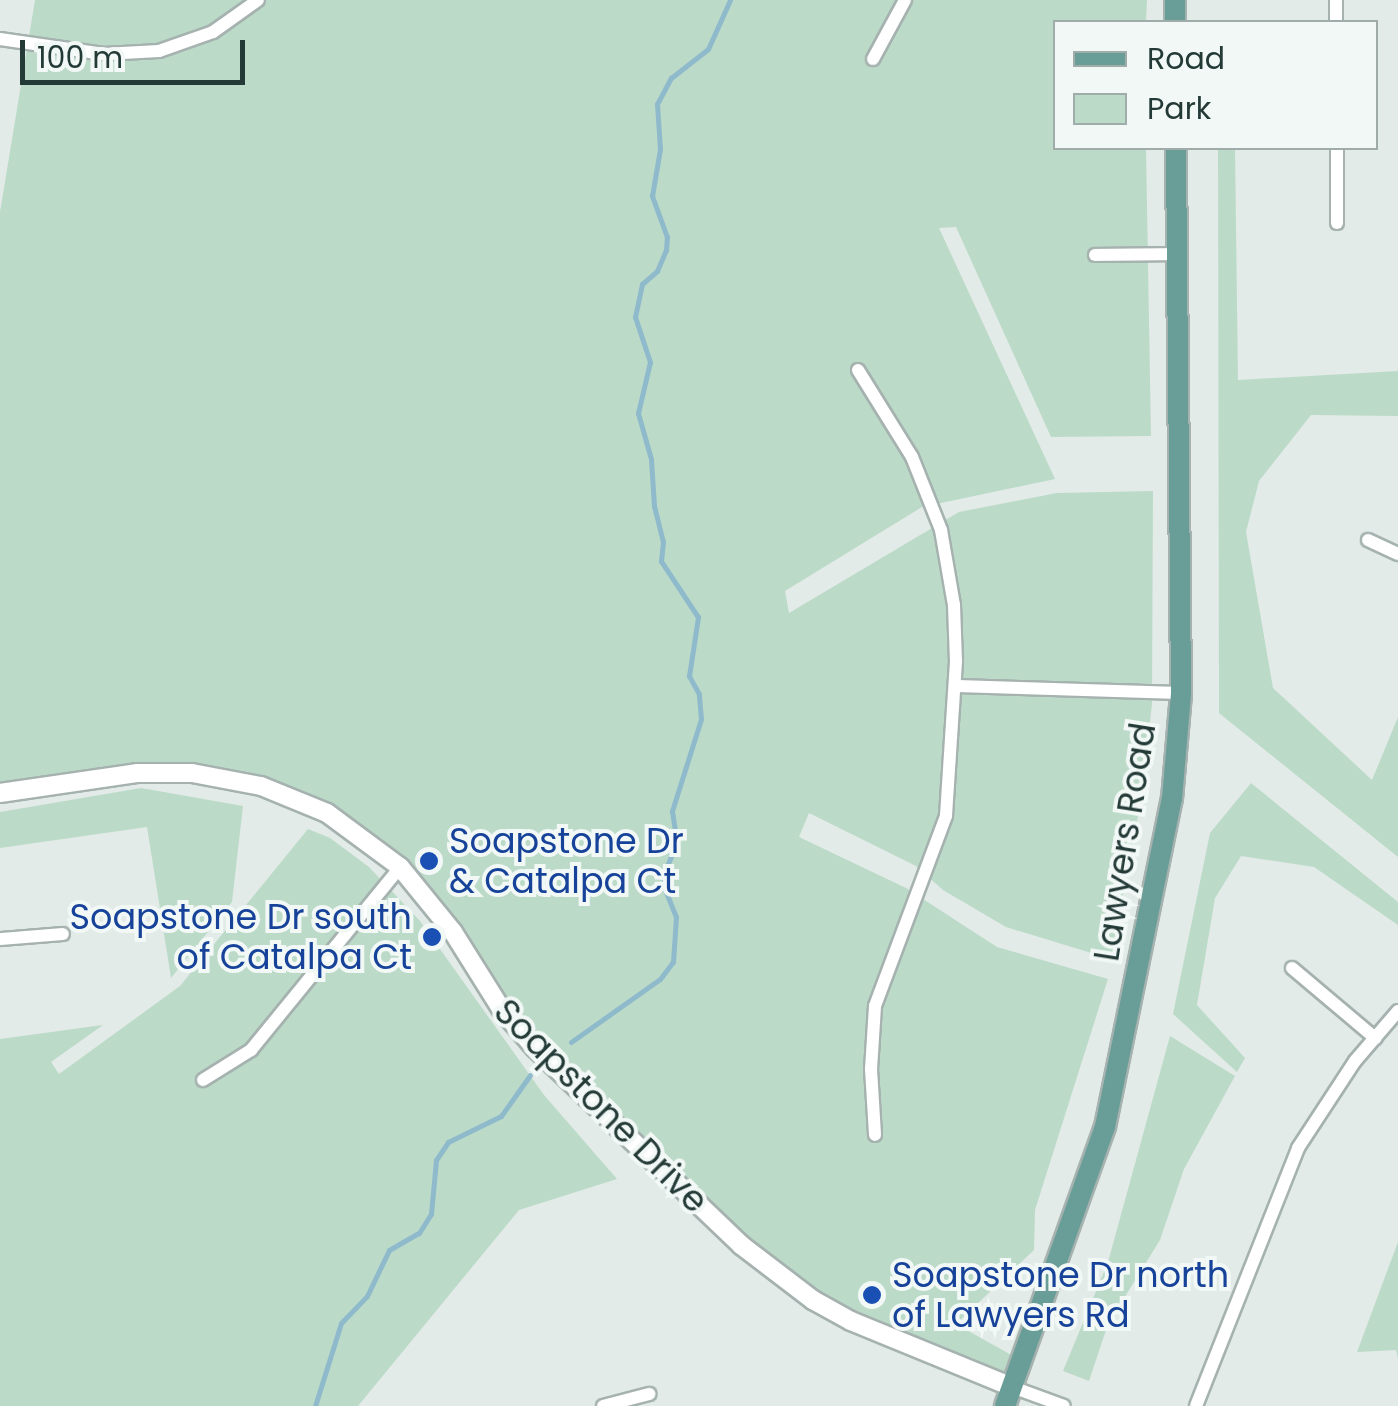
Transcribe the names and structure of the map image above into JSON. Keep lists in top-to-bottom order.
{
  "streets": {
    "main road": ["Lawyers Road"],
    "street": ["Soapstone Drive"]
  },
  "crossings": [
    ["Lawyers Road", "Soapstone Drive"]
  ],
  "places": ["Soapstone Dr & Catalpa Ct", "Soapstone Dr south of Catalpa Ct", "Soapstone Dr north of Lawyers Rd"],
  "legend": ["Road", "Park"],
  "scale_bar": "100 m"
}
